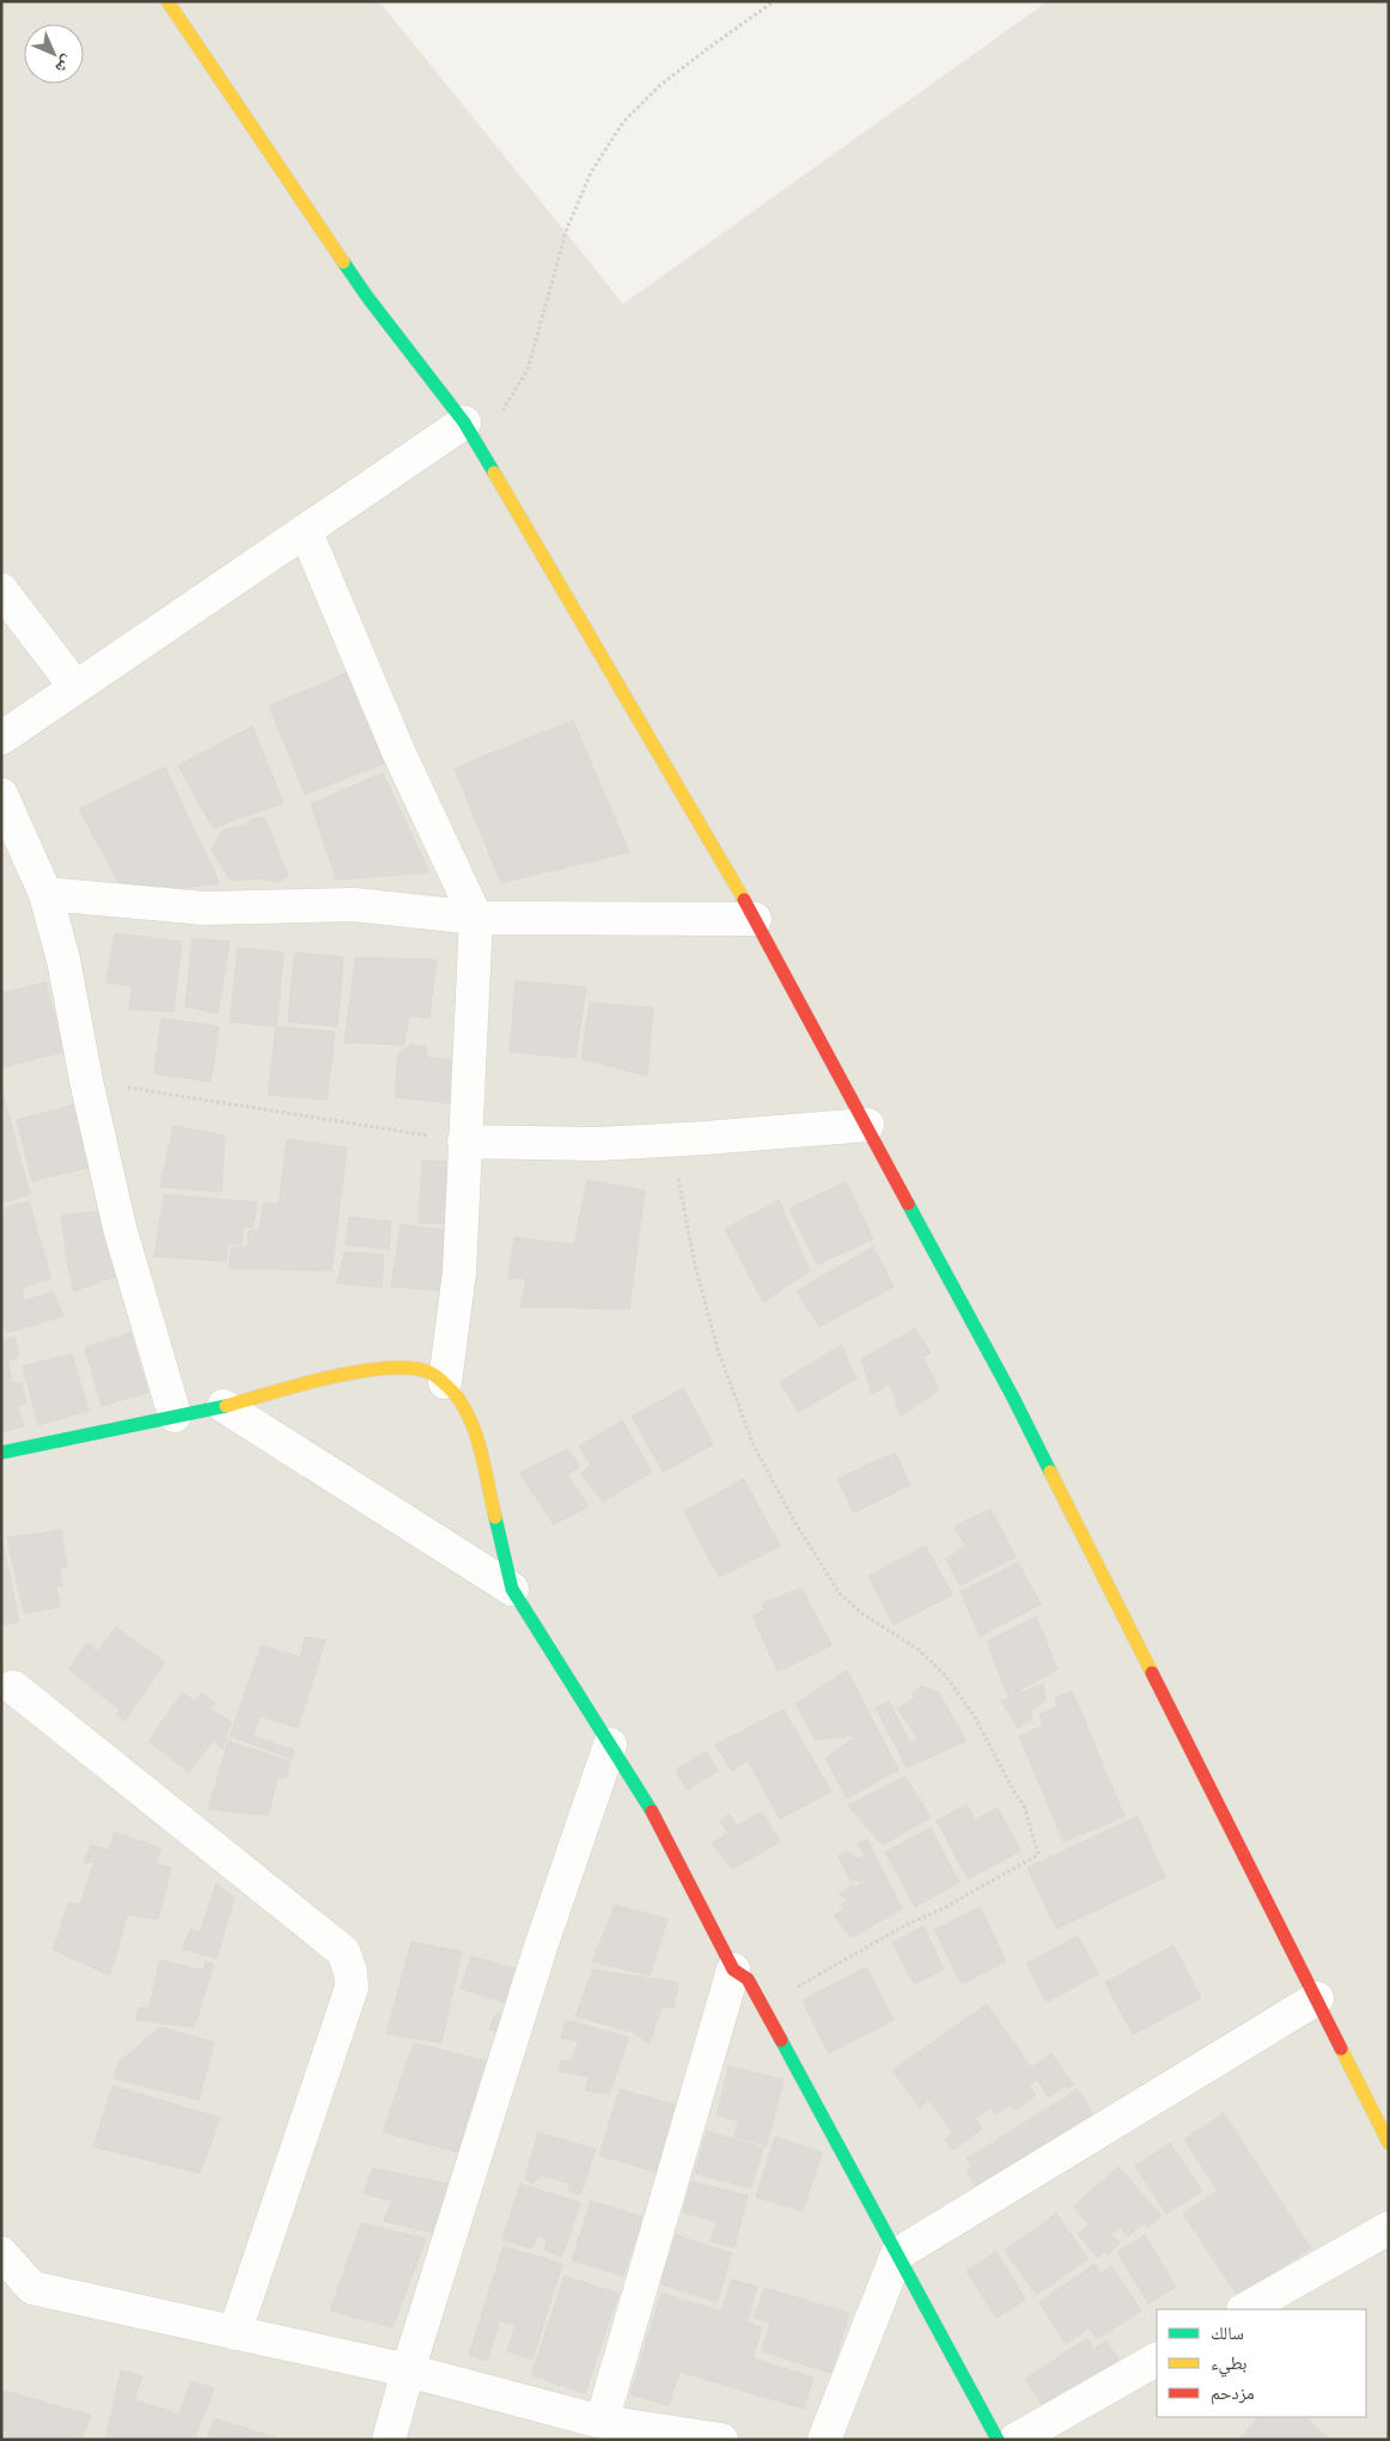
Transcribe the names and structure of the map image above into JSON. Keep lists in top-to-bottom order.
{
  "legend": ["سالك", "بطيء", "مزدحم"],
  "north": "bottom right"
}
